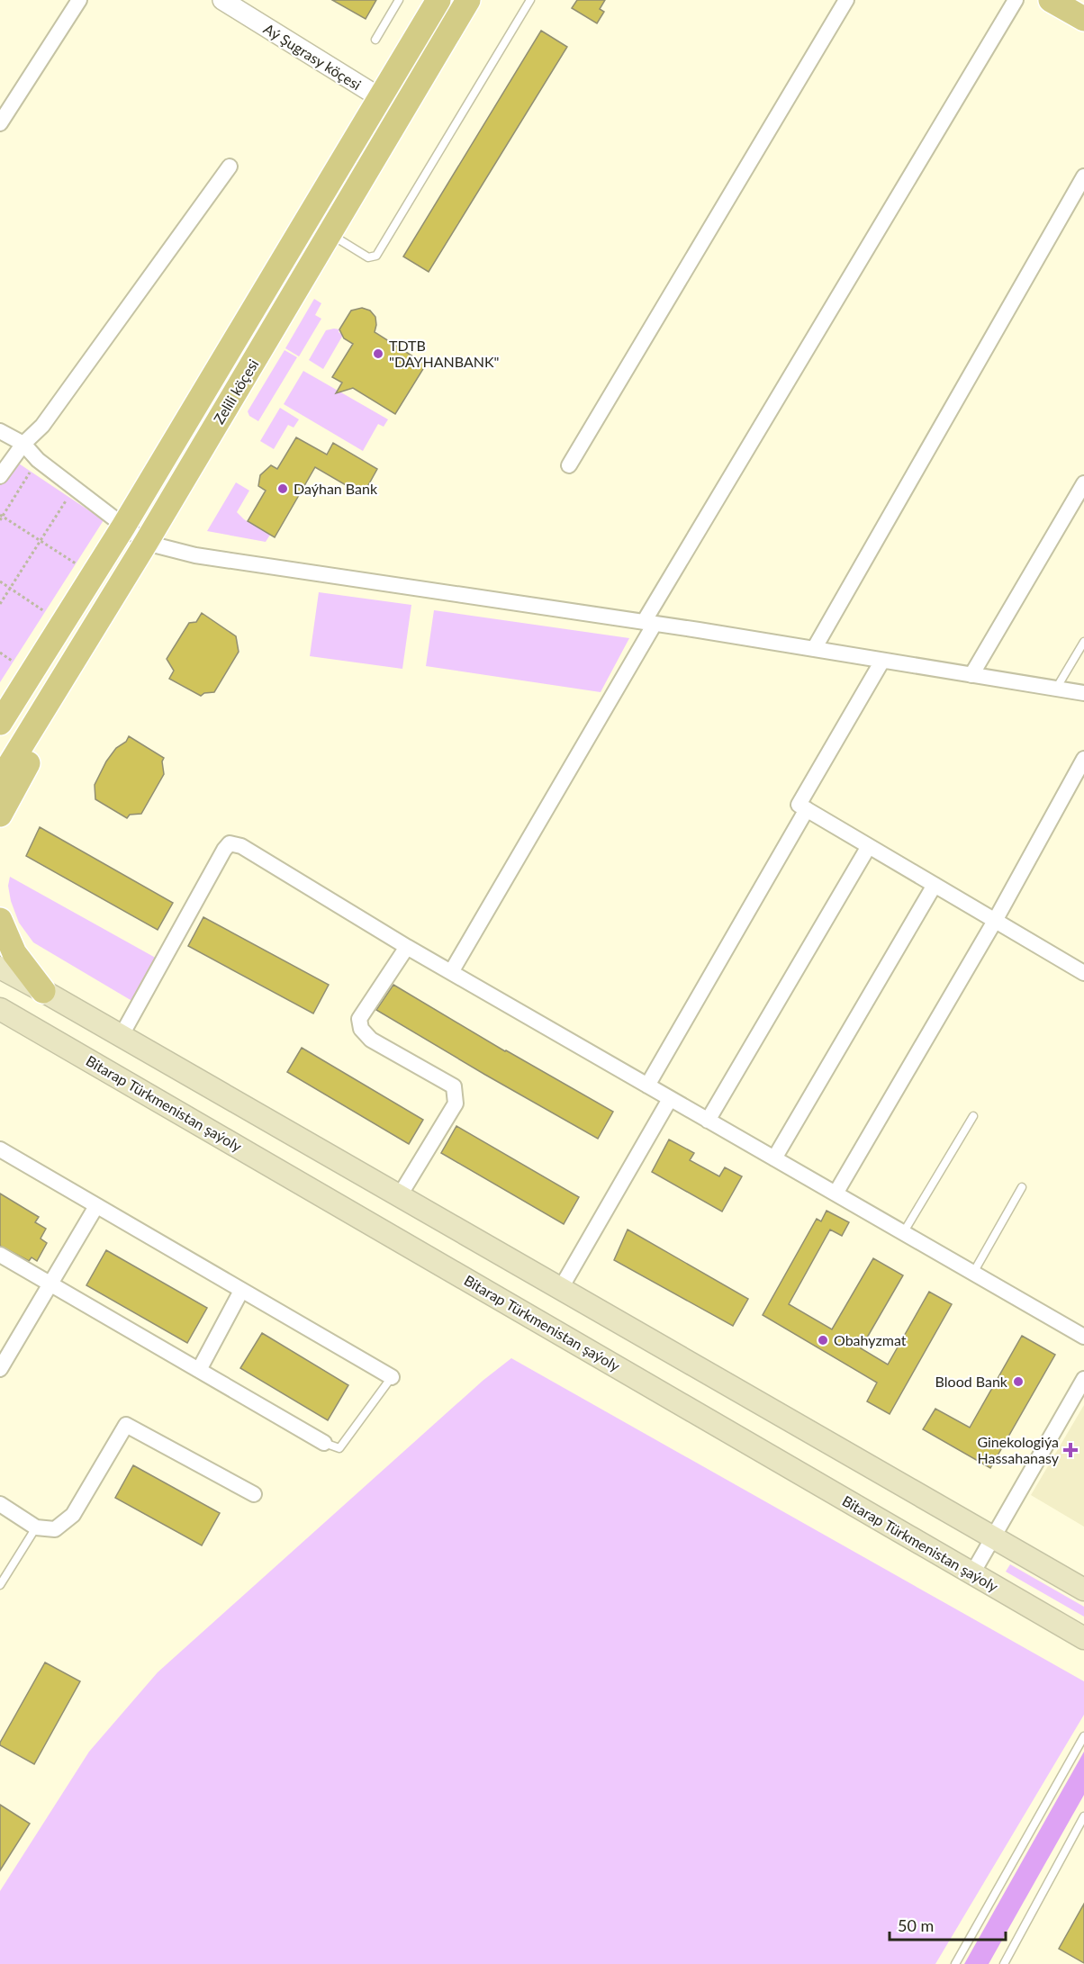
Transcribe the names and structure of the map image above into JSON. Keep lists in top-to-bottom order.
{
  "streets": {
    "main road": ["Zelili köçesi", "Bitarap Türkmenistan şaýoly"],
    "street": ["Aý Şugrasy köçesi"]
  },
  "crossings": [
    ["Aý Şugrasy köçesi", "Zelili köçesi"]
  ],
  "places": {
    "other": [
      "TDTB \"DAYHANBANK\"",
      "Daýhan Bank",
      "Obahyzmat",
      "Blood Bank"
    ],
    "health": ["Ginekologiýa Hassahanasy"]
  },
  "scale_bar": "50 m"
}
